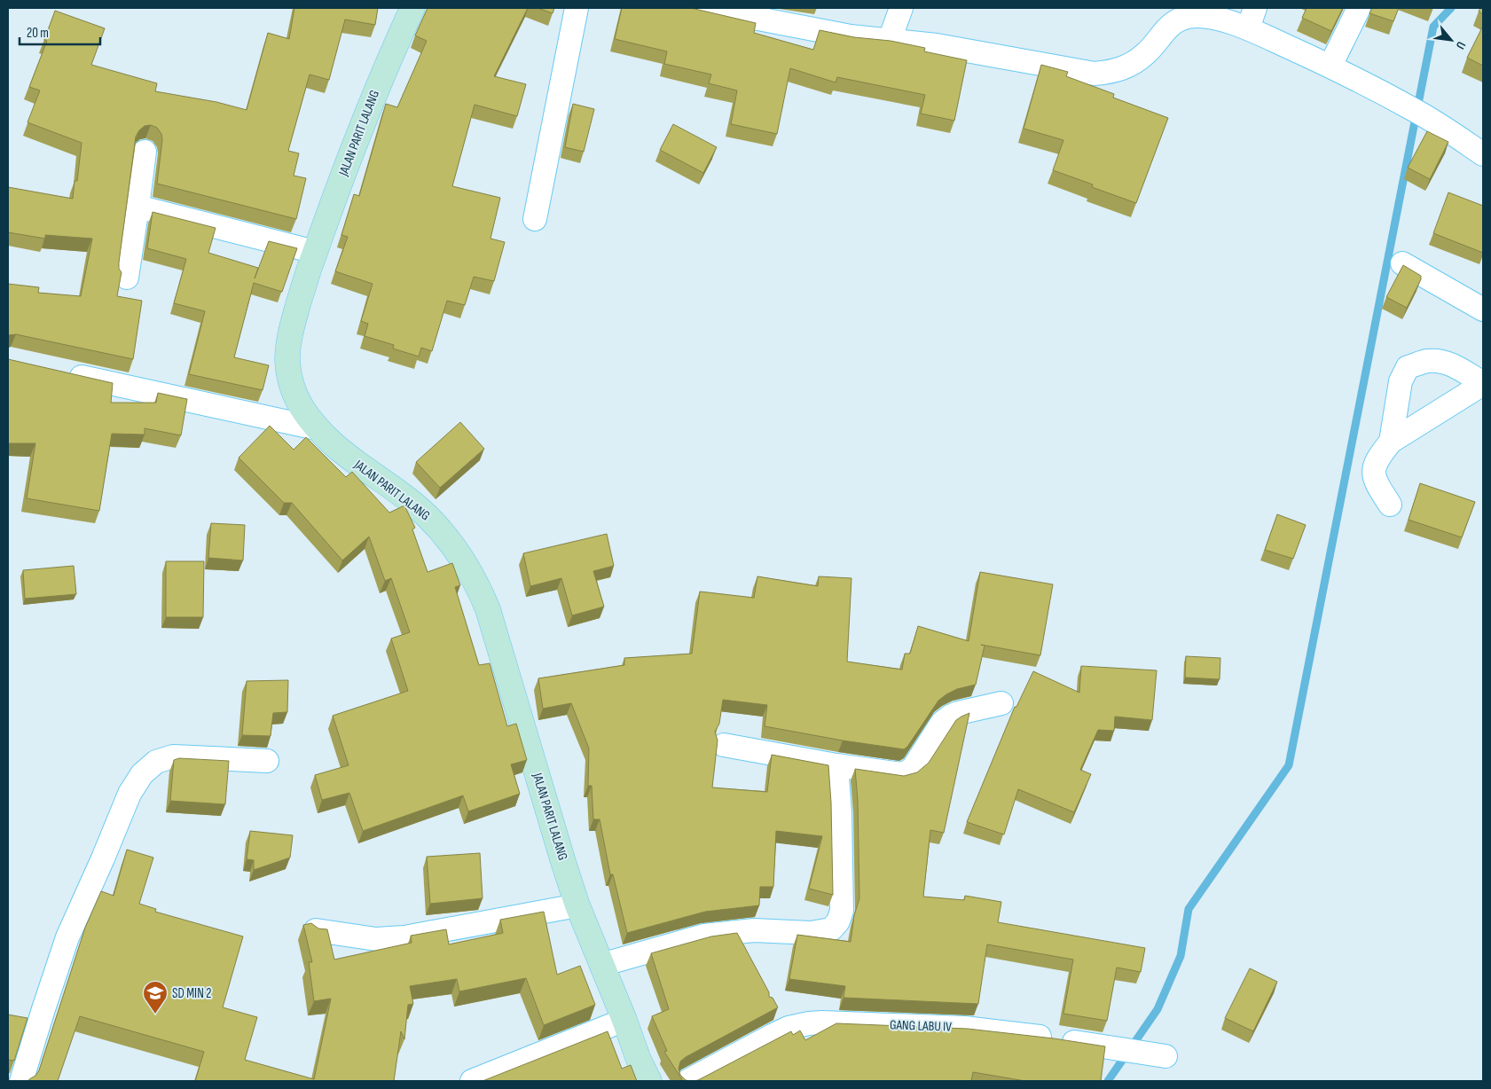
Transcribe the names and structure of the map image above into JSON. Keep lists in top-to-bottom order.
{
  "streets": {
    "street": ["JALAN PARIT LALANG", "GANG LABU IV"]
  },
  "places": {
    "school or university": ["SD MIN 2"]
  },
  "scale_bar": "20 m",
  "north": "bottom right"
}
